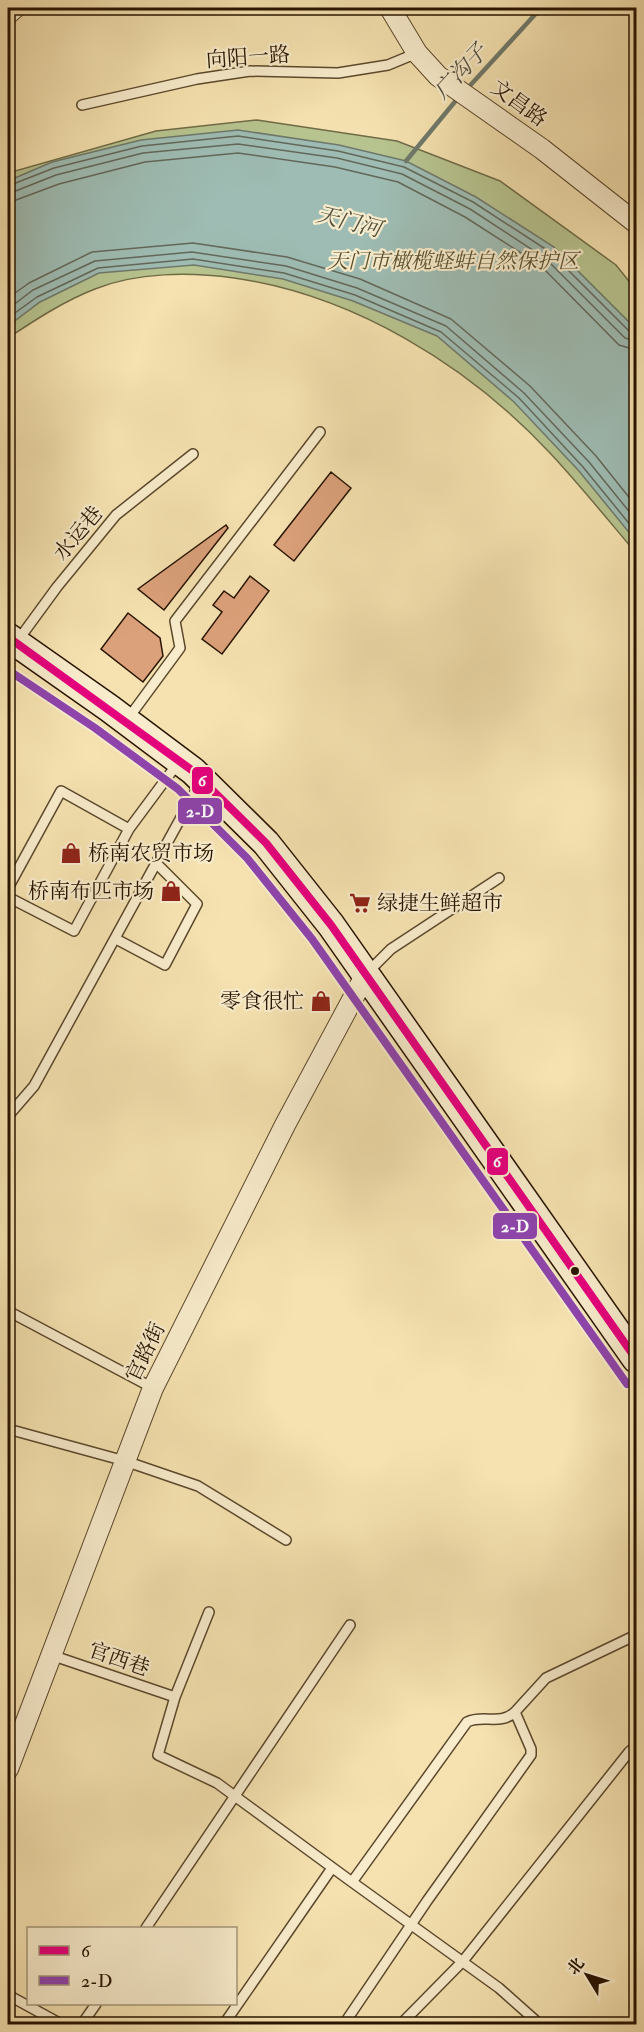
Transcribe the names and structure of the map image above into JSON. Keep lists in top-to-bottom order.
{
  "streets": {
    "street": ["文昌路", "官路街"],
    "lane": ["向阳一路", "水运巷", "官西巷"]
  },
  "crossings": [
    ["向阳一路", "文昌路"],
    ["官路街", "官西巷"]
  ],
  "water": ["广沟子", "天门河"],
  "parks": ["天门市橄榄蛏蚌自然保护区"],
  "places": {
    "shop": ["桥南农贸市场", "桥南布匹市场", "零食很忙"],
    "supermarket": ["绿捷生鲜超市"]
  },
  "lines": ["transit line 6", "transit line 2-D"],
  "legend": ["6", "2-D"],
  "north": "top left"
}
